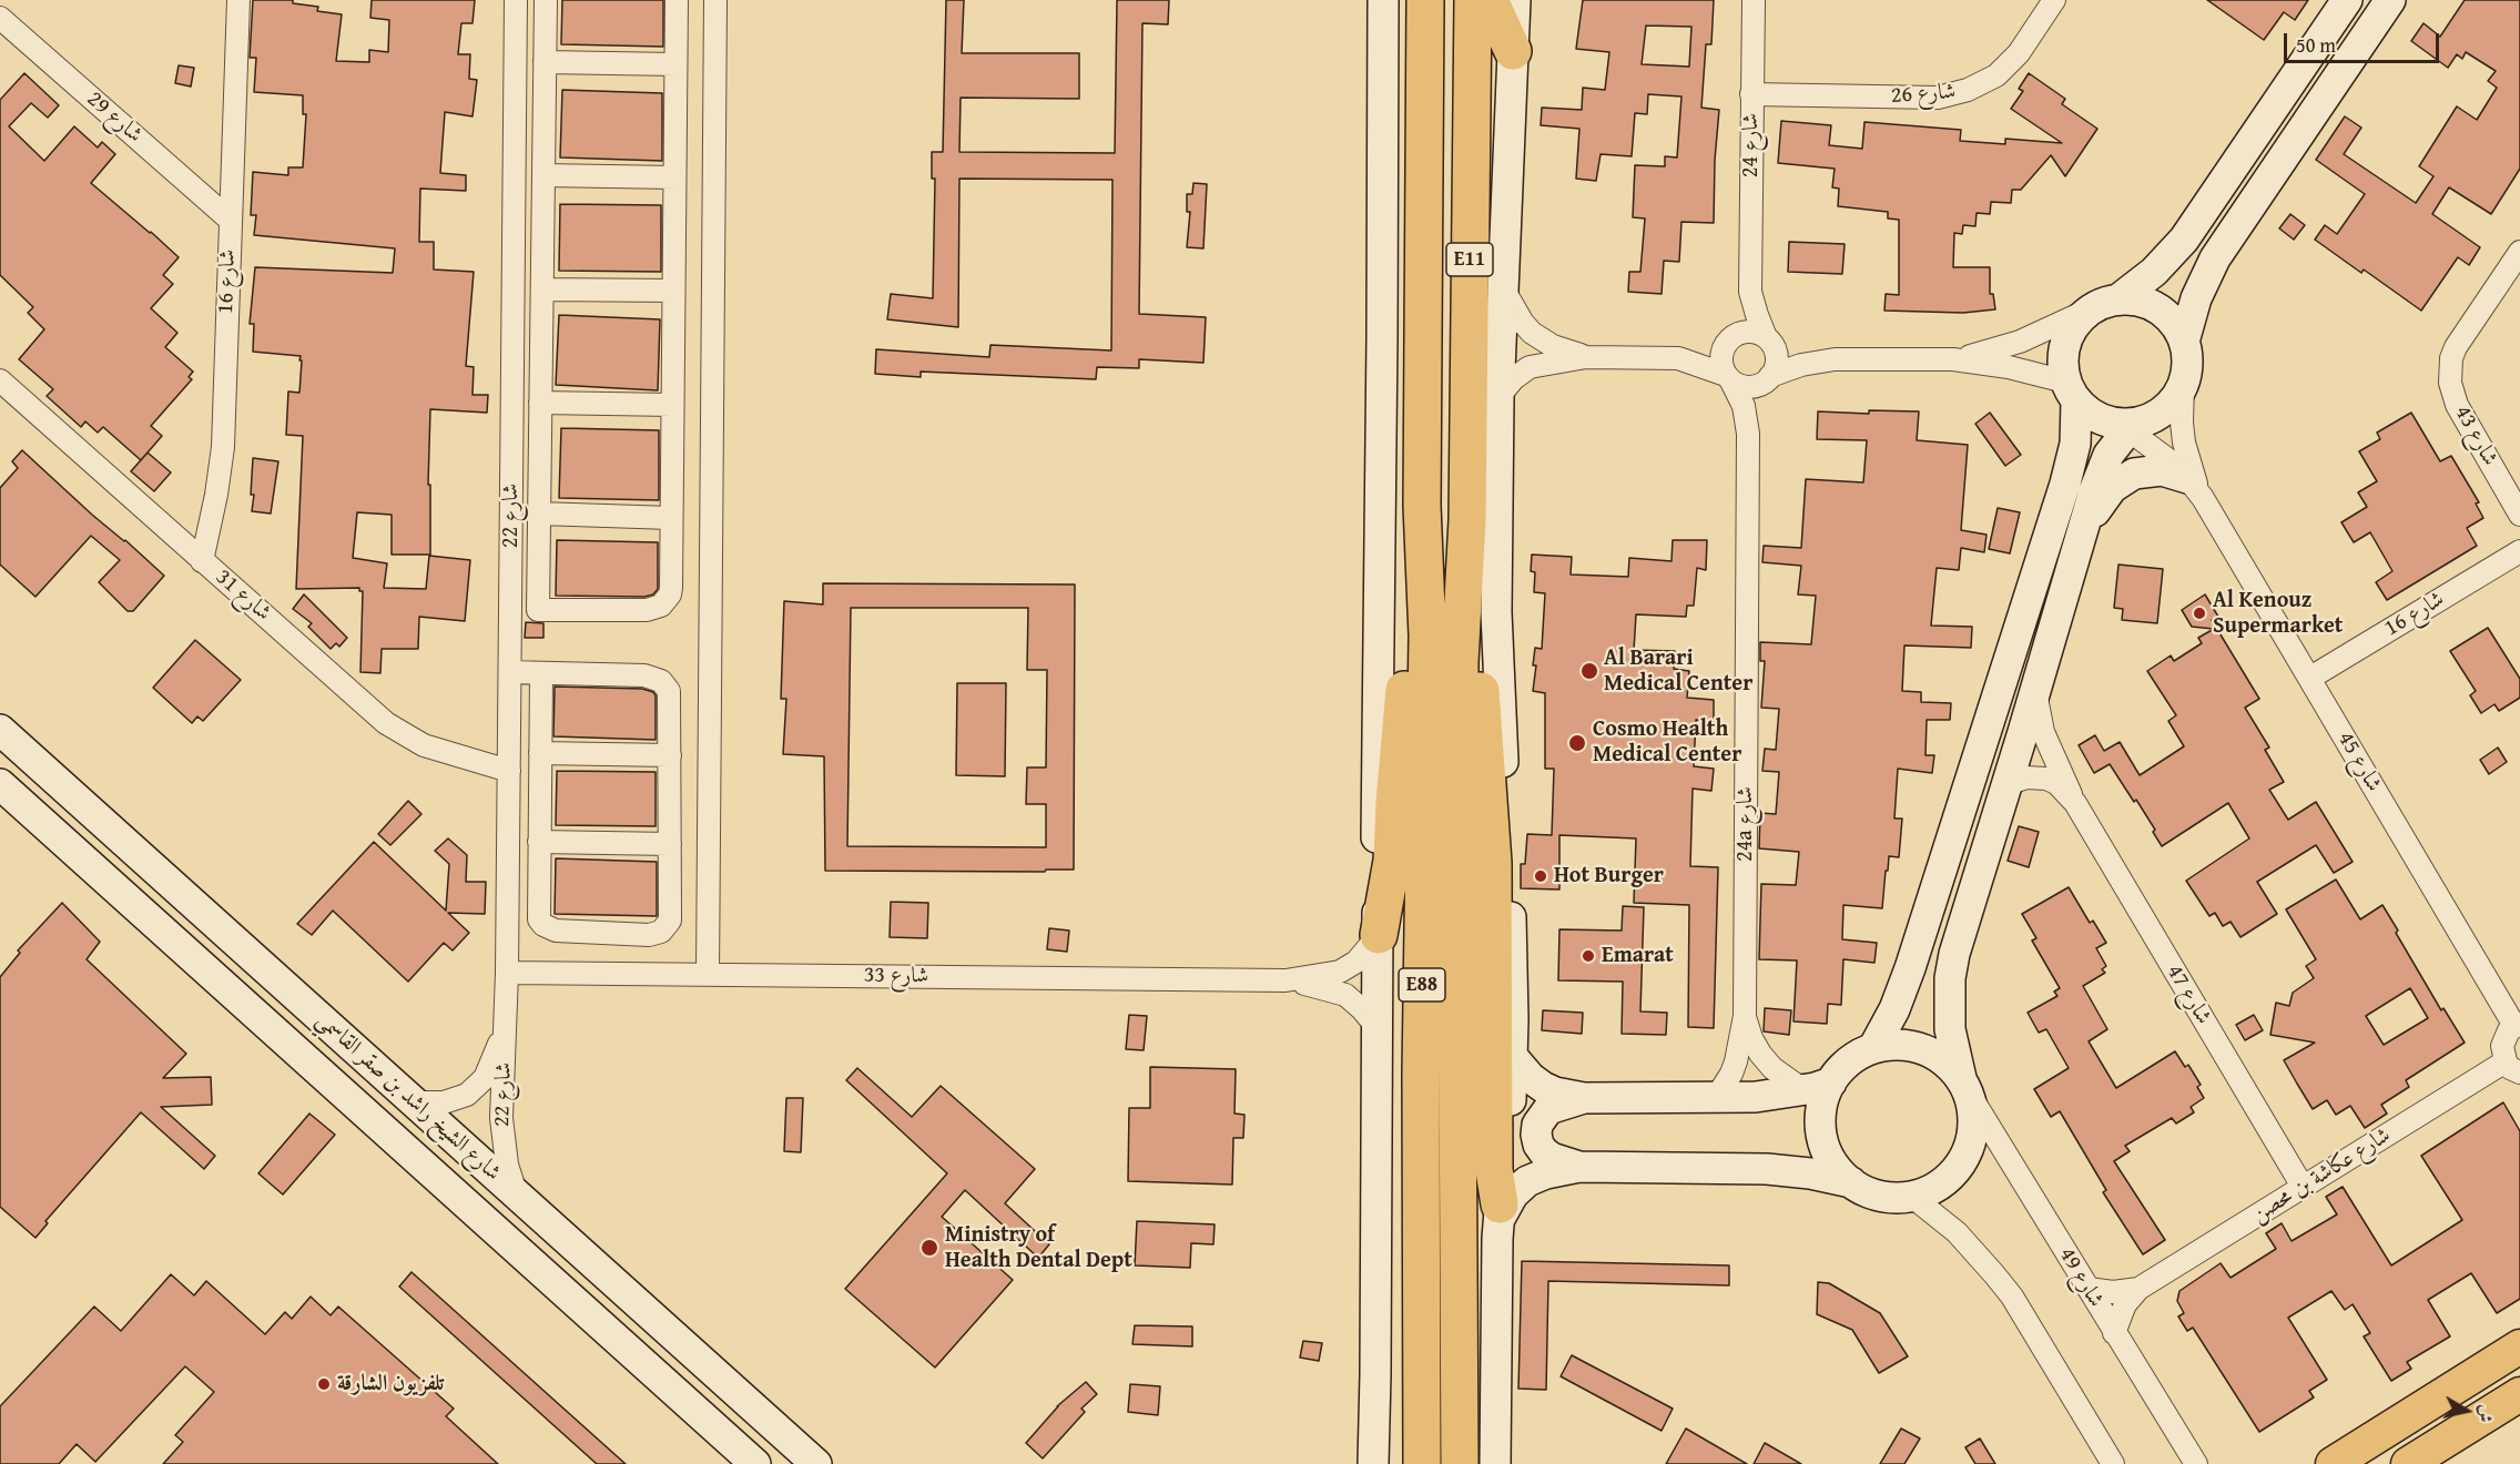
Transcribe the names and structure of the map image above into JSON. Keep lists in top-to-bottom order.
{
  "streets": {
    "highway": ["E11", "E88"],
    "street": [
      "شارع 26",
      "شارع 29",
      "شارع 24",
      "شارع 16",
      "شارع 43",
      "شارع 22",
      "شارع 31",
      "شارع 45",
      "24a شارع",
      "شارع 33",
      "شارع 47",
      "شارع الشيخ راشد بن صقر القاسمي",
      "شارع عكاشة بن محصن",
      "شارع 49"
    ]
  },
  "crossings": [
    ["شارع 26", "شارع 24"],
    ["شارع 29", "شارع 16"],
    ["شارع 24", "24a شارع"],
    ["E11", "E88"],
    ["شارع 16", "شارع 31"],
    ["شارع 16", "شارع 45"],
    ["شارع 22", "شارع 31"],
    ["شارع 22", "شارع 33"],
    ["شارع 22", "شارع الشيخ راشد بن صقر القاسمي"],
    ["24a شارع", "شارع 49"],
    ["شارع 47", "شارع عكاشة بن محصن"],
    ["شارع عكاشة بن محصن", "شارع 49"]
  ],
  "places": [
    "Al Kenouz Supermarket",
    "Al Barari Medical Center",
    "Cosmo Health Medical Center",
    "Hot Burger",
    "Emarat",
    "Ministry of Health Dental Dept",
    "تلفزيون الشارقة"
  ],
  "scale_bar": "50 m",
  "north": "right"
}
